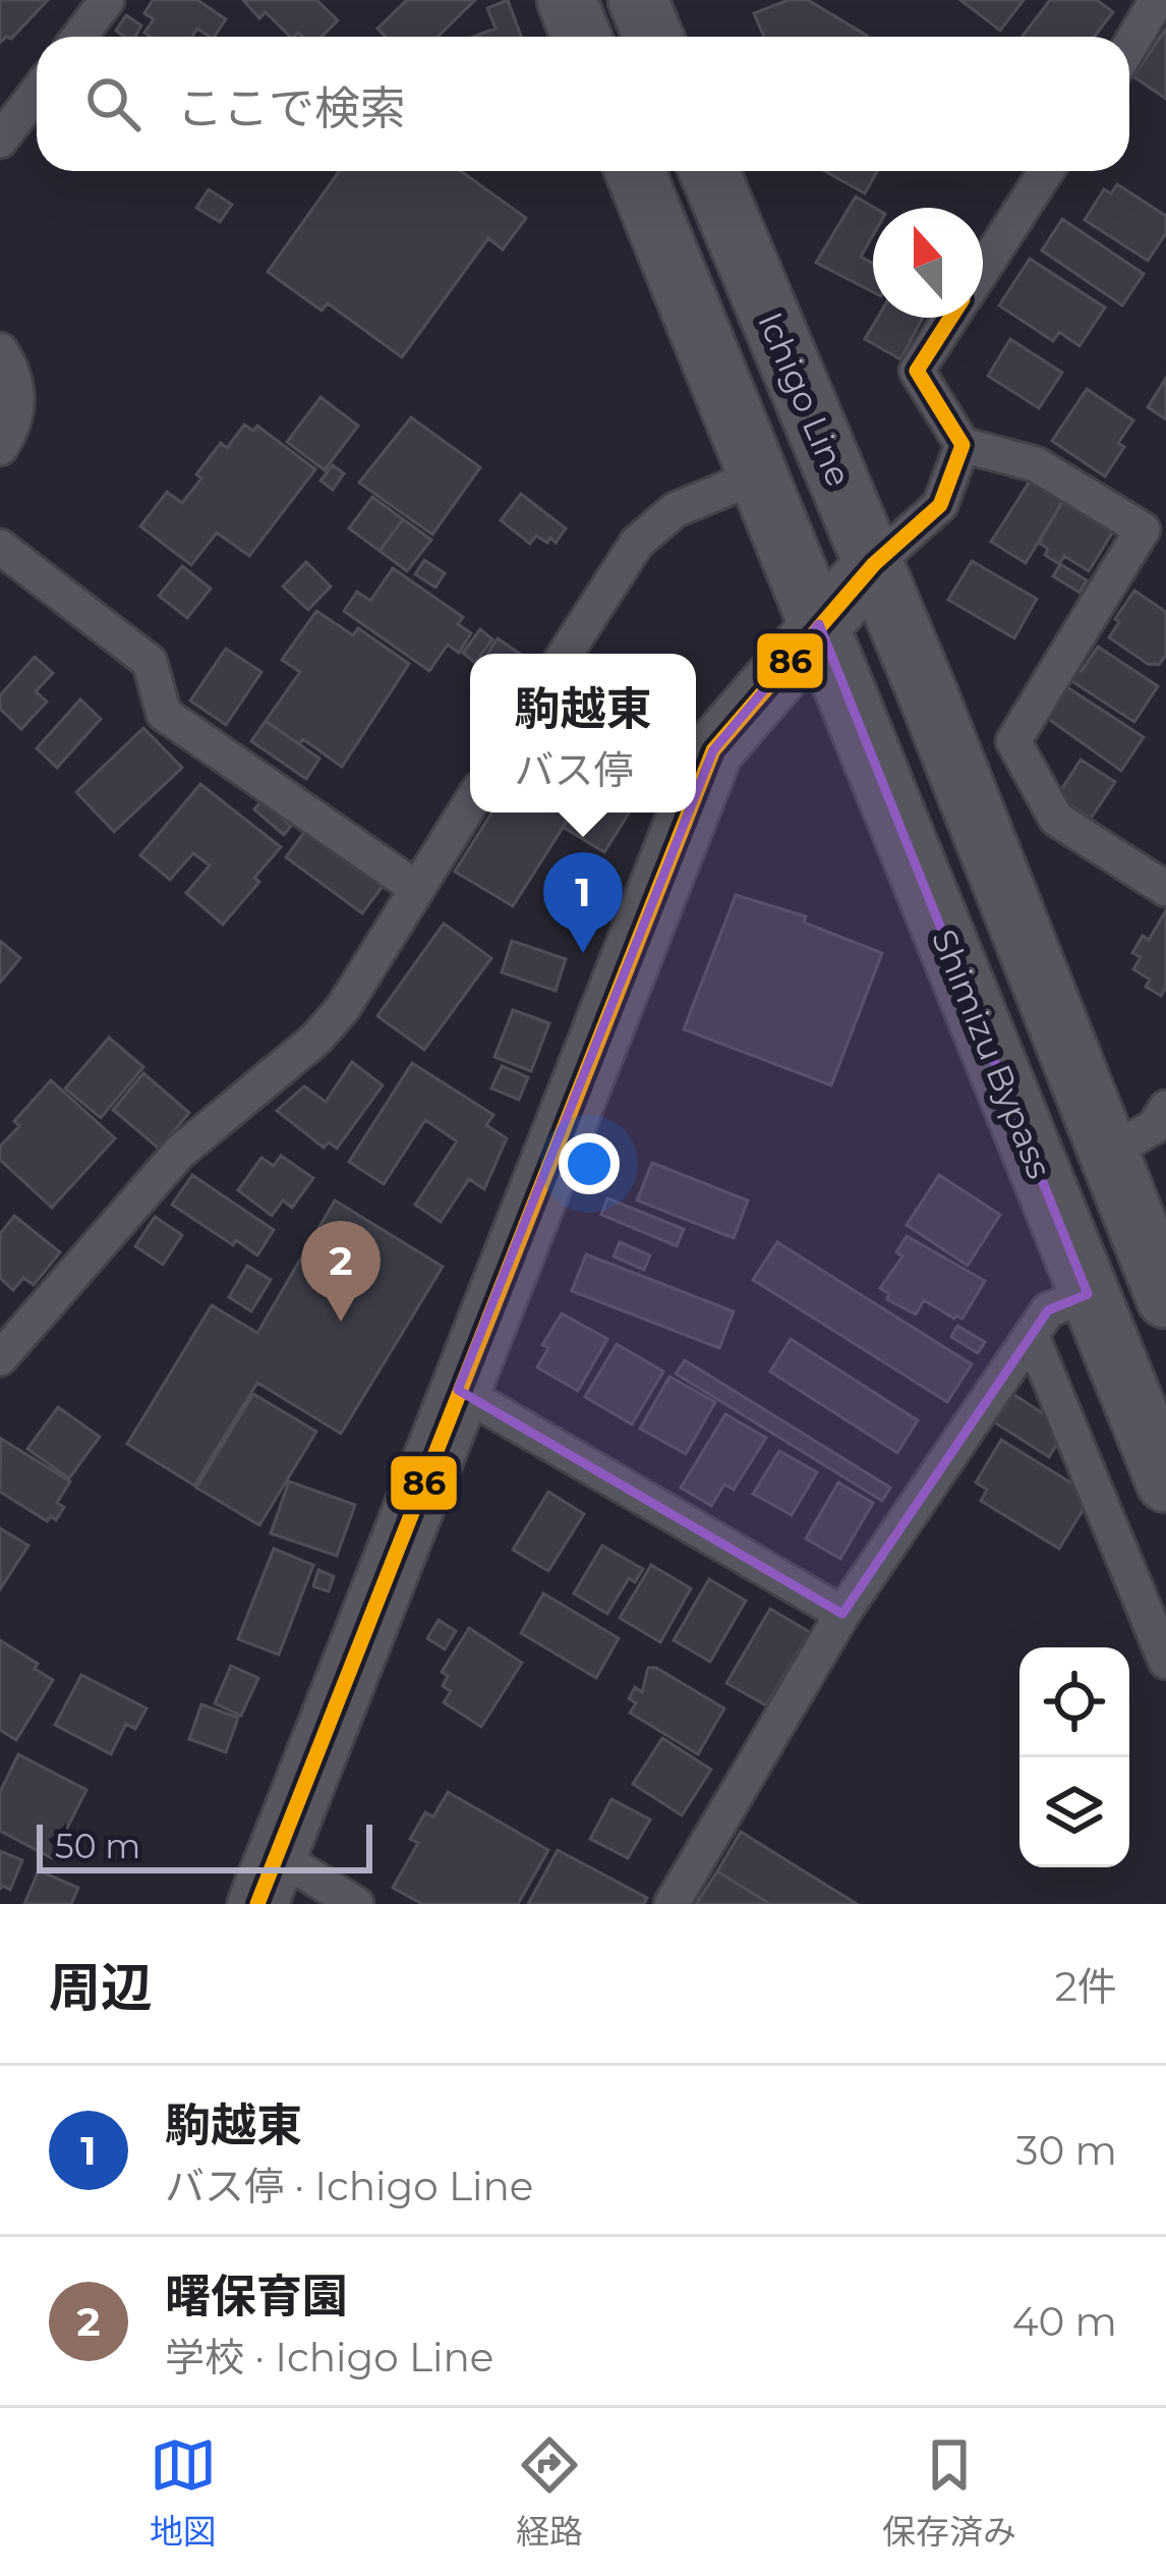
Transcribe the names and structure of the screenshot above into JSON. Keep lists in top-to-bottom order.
{
  "streets": {
    "highway": ["Ichigo Line", "Shimizu Bypass"]
  },
  "crossings": [
    ["Ichigo Line", "Shimizu Bypass"]
  ],
  "lines": ["transit line 86"],
  "scale_bar": "50 m",
  "north": "top",
  "page": {
    "search": "ここで検索",
    "popup": ["駒越東", "バス停"],
    "pins": ["1", "2"],
    "scale": "50 m",
    "heading": ["周辺", "2件"],
    "list": [
      {
        "mark": "1",
        "name": "駒越東",
        "note": "バス停 · Ichigo Line",
        "value": "30 m"
      },
      {
        "mark": "2",
        "name": "曙保育園",
        "note": "学校 · Ichigo Line",
        "value": "40 m"
      }
    ],
    "nav": ["地図", "経路", "保存済み"]
  }
}
